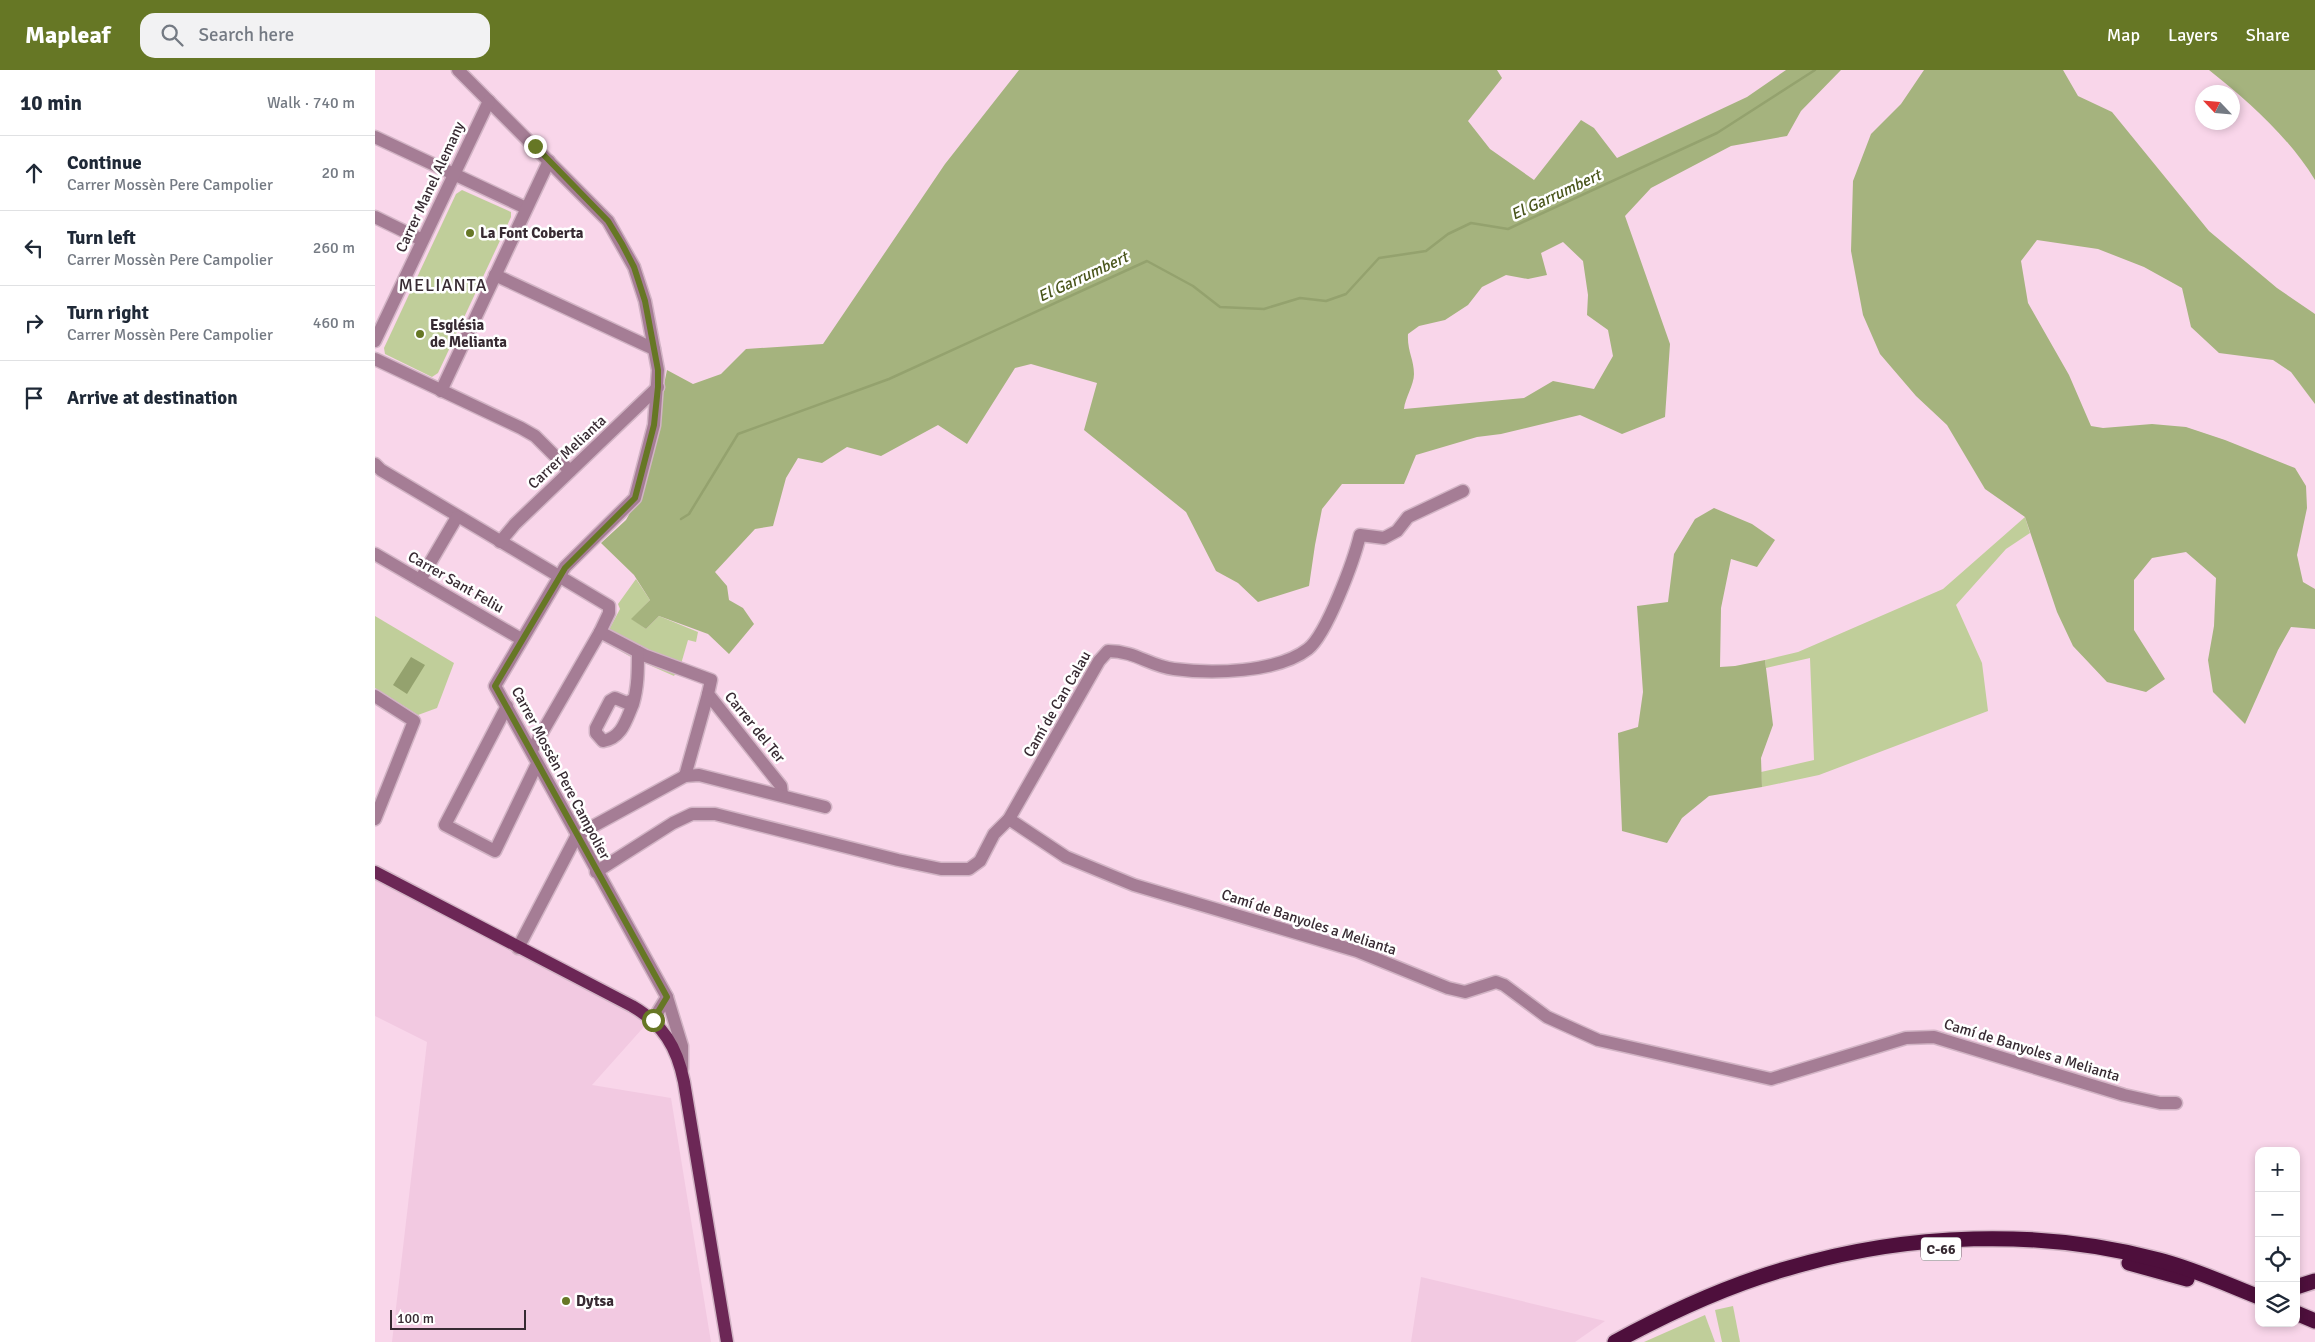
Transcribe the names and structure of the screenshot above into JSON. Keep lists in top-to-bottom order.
{
  "streets": {
    "highway": ["C-66"],
    "street": [
      "Carrer Manel Alemany",
      "Carrer Melianta",
      "Carrer Sant Feliu",
      "Camí de Can Calau",
      "Carrer del Ter",
      "Carrer Mossèn Pere Campolier",
      "Camí de Banyoles a Melianta"
    ]
  },
  "crossings": [
    ["Carrer Manel Alemany", "Carrer Mossèn Pere Campolier"],
    ["Carrer Melianta", "Carrer Mossèn Pere Campolier"],
    ["Carrer Sant Feliu", "Carrer Mossèn Pere Campolier"],
    ["Camí de Can Calau", "Carrer Mossèn Pere Campolier"],
    ["Camí de Can Calau", "Camí de Banyoles a Melianta"]
  ],
  "districts": ["MELIANTA"],
  "water": ["El Garrumbert"],
  "places": ["La Font Coberta", "Església de Melianta", "Dytsa"],
  "scale_bar": "100 m",
  "north": "top left",
  "page": {
    "header": "Mapleaf",
    "search": "Search here",
    "nav": ["Map", "Layers", "Share"],
    "heading": ["10 min", "Walk · 740 m"],
    "list": [
      ["Continue", "Carrer Mossèn Pere Campolier", "20 m"],
      ["Turn left", "Carrer Mossèn Pere Campolier", "260 m"],
      ["Turn right", "Carrer Mossèn Pere Campolier", "460 m"],
      "Arrive at destination"
    ],
    "map_buttons": ["+", "−"],
    "scale": "100 m"
  }
}
